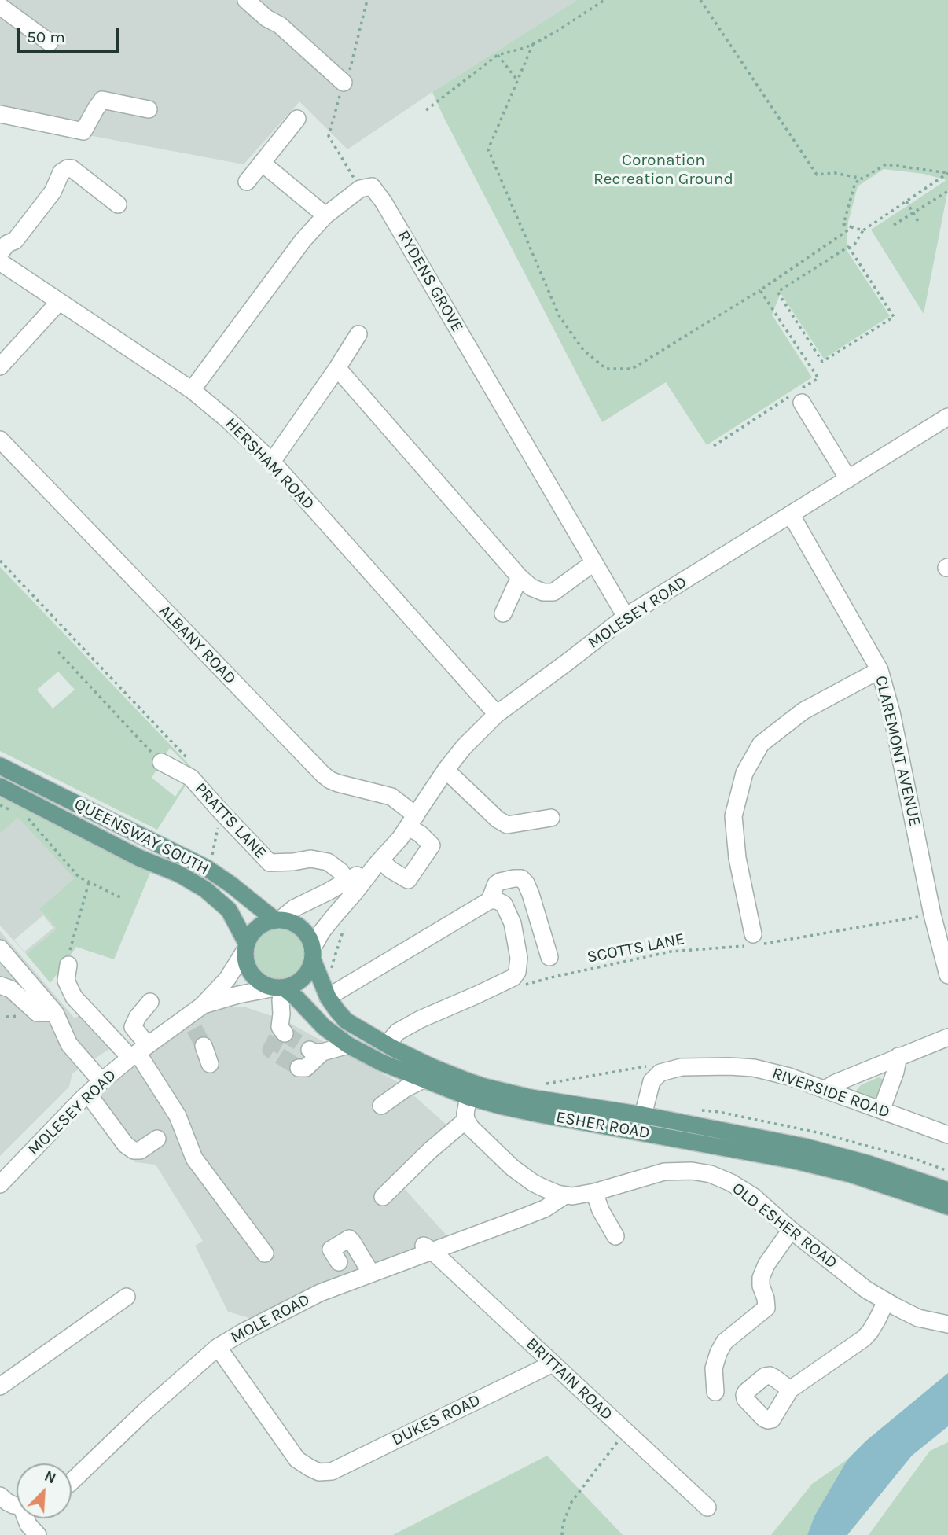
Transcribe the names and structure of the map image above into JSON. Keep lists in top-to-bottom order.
{
  "streets": {
    "main road": ["QUEENSWAY SOUTH", "ESHER ROAD"],
    "street": [
      "RYDENS GROVE",
      "HERSHAM ROAD",
      "MOLESEY ROAD",
      "ALBANY ROAD",
      "CLAREMONT AVENUE",
      "PRATTS LANE",
      "RIVERSIDE ROAD",
      "OLD ESHER ROAD",
      "MOLE ROAD",
      "BRITTAIN ROAD",
      "DUKES ROAD"
    ],
    "path": ["SCOTTS LANE"]
  },
  "crossings": [
    ["RYDENS GROVE", "MOLESEY ROAD"],
    ["HERSHAM ROAD", "MOLESEY ROAD"],
    ["MOLESEY ROAD", "ALBANY ROAD"],
    ["MOLESEY ROAD", "CLAREMONT AVENUE"],
    ["MOLESEY ROAD", "PRATTS LANE"],
    ["MOLESEY ROAD", "QUEENSWAY SOUTH"],
    ["MOLESEY ROAD", "ESHER ROAD"],
    ["CLAREMONT AVENUE", "SCOTTS LANE"],
    ["QUEENSWAY SOUTH", "ESHER ROAD"],
    ["OLD ESHER ROAD", "MOLE ROAD"],
    ["MOLE ROAD", "BRITTAIN ROAD"],
    ["MOLE ROAD", "DUKES ROAD"],
    ["BRITTAIN ROAD", "DUKES ROAD"]
  ],
  "parks": ["Coronation Recreation Ground"],
  "scale_bar": "50 m",
  "north": "top right"
}
